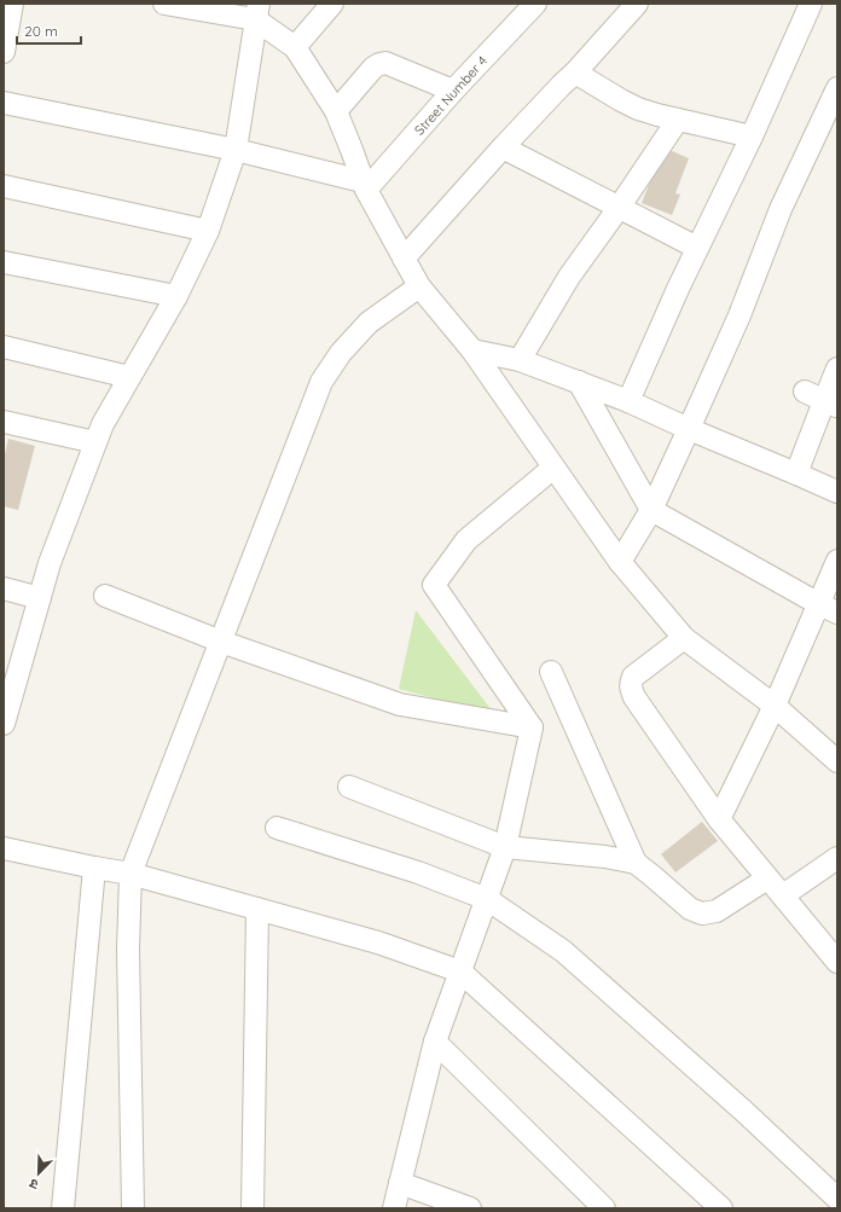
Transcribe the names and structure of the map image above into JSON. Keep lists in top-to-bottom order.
{
  "streets": {
    "street": ["Street Number 4"]
  },
  "scale_bar": "20 m",
  "north": "bottom left"
}
